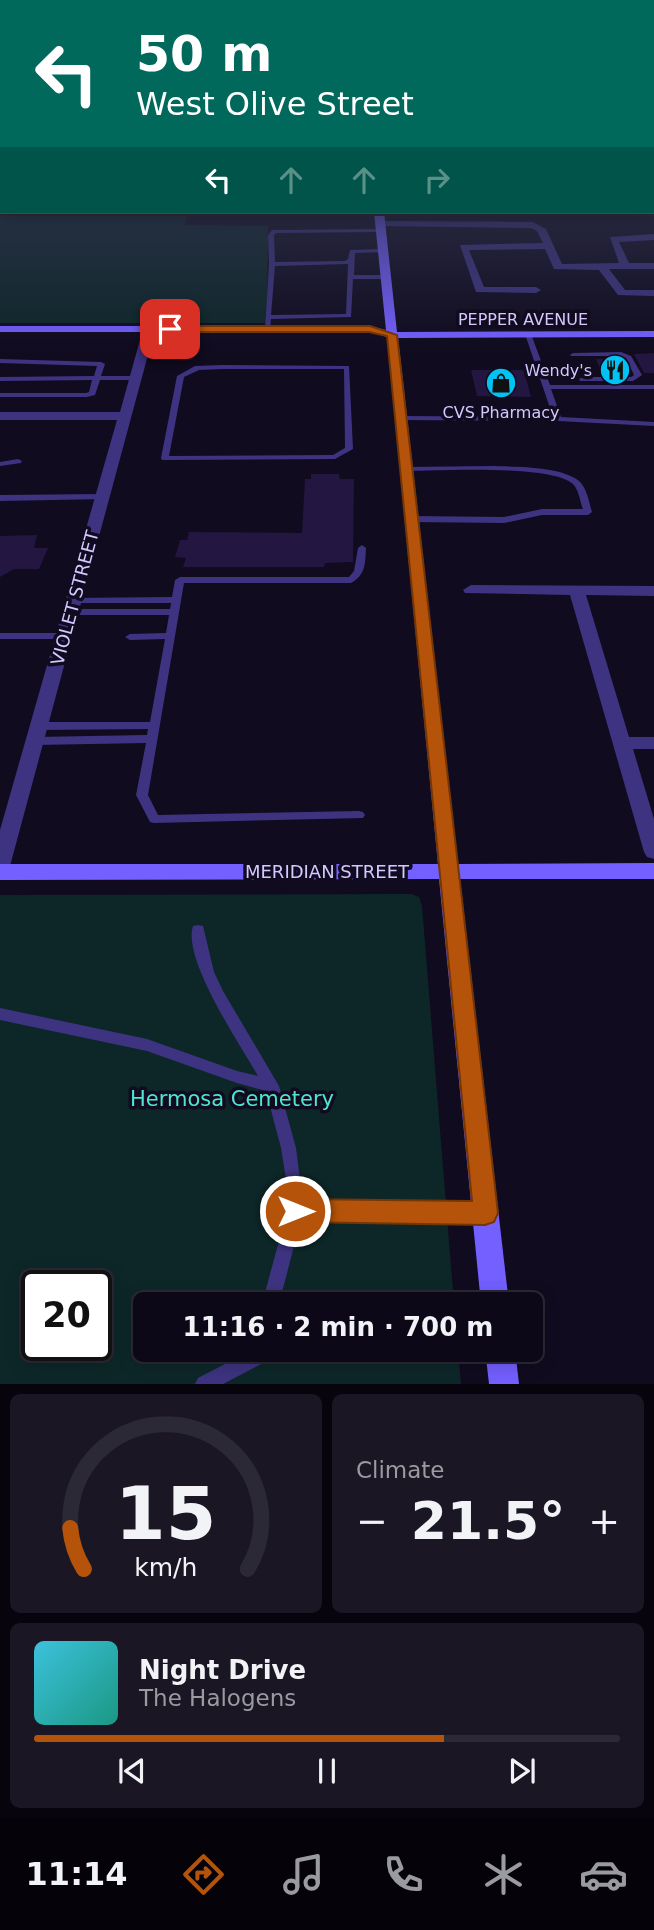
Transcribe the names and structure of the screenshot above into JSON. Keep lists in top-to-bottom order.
{
  "streets": {
    "main road": ["PEPPER AVENUE", "MERIDIAN STREET"],
    "street": ["VIOLET STREET"]
  },
  "crossings": [
    ["PEPPER AVENUE", "VIOLET STREET"]
  ],
  "parks": ["Hermosa Cemetery"],
  "places": {
    "restaurant": ["Wendy's"],
    "shop": ["CVS Pharmacy"]
  },
  "page": {
    "turn": ["50 m", "West Olive Street"],
    "limit": "20",
    "trip": "11:16 · 2 min · 700 m",
    "tile": "Climate",
    "heat": ["−", "21.5°", "+"],
    "song": ["Night Drive", "The Halogens"],
    "tabs": "11:14",
    "gauge": ["15", "km/h"]
  }
}
